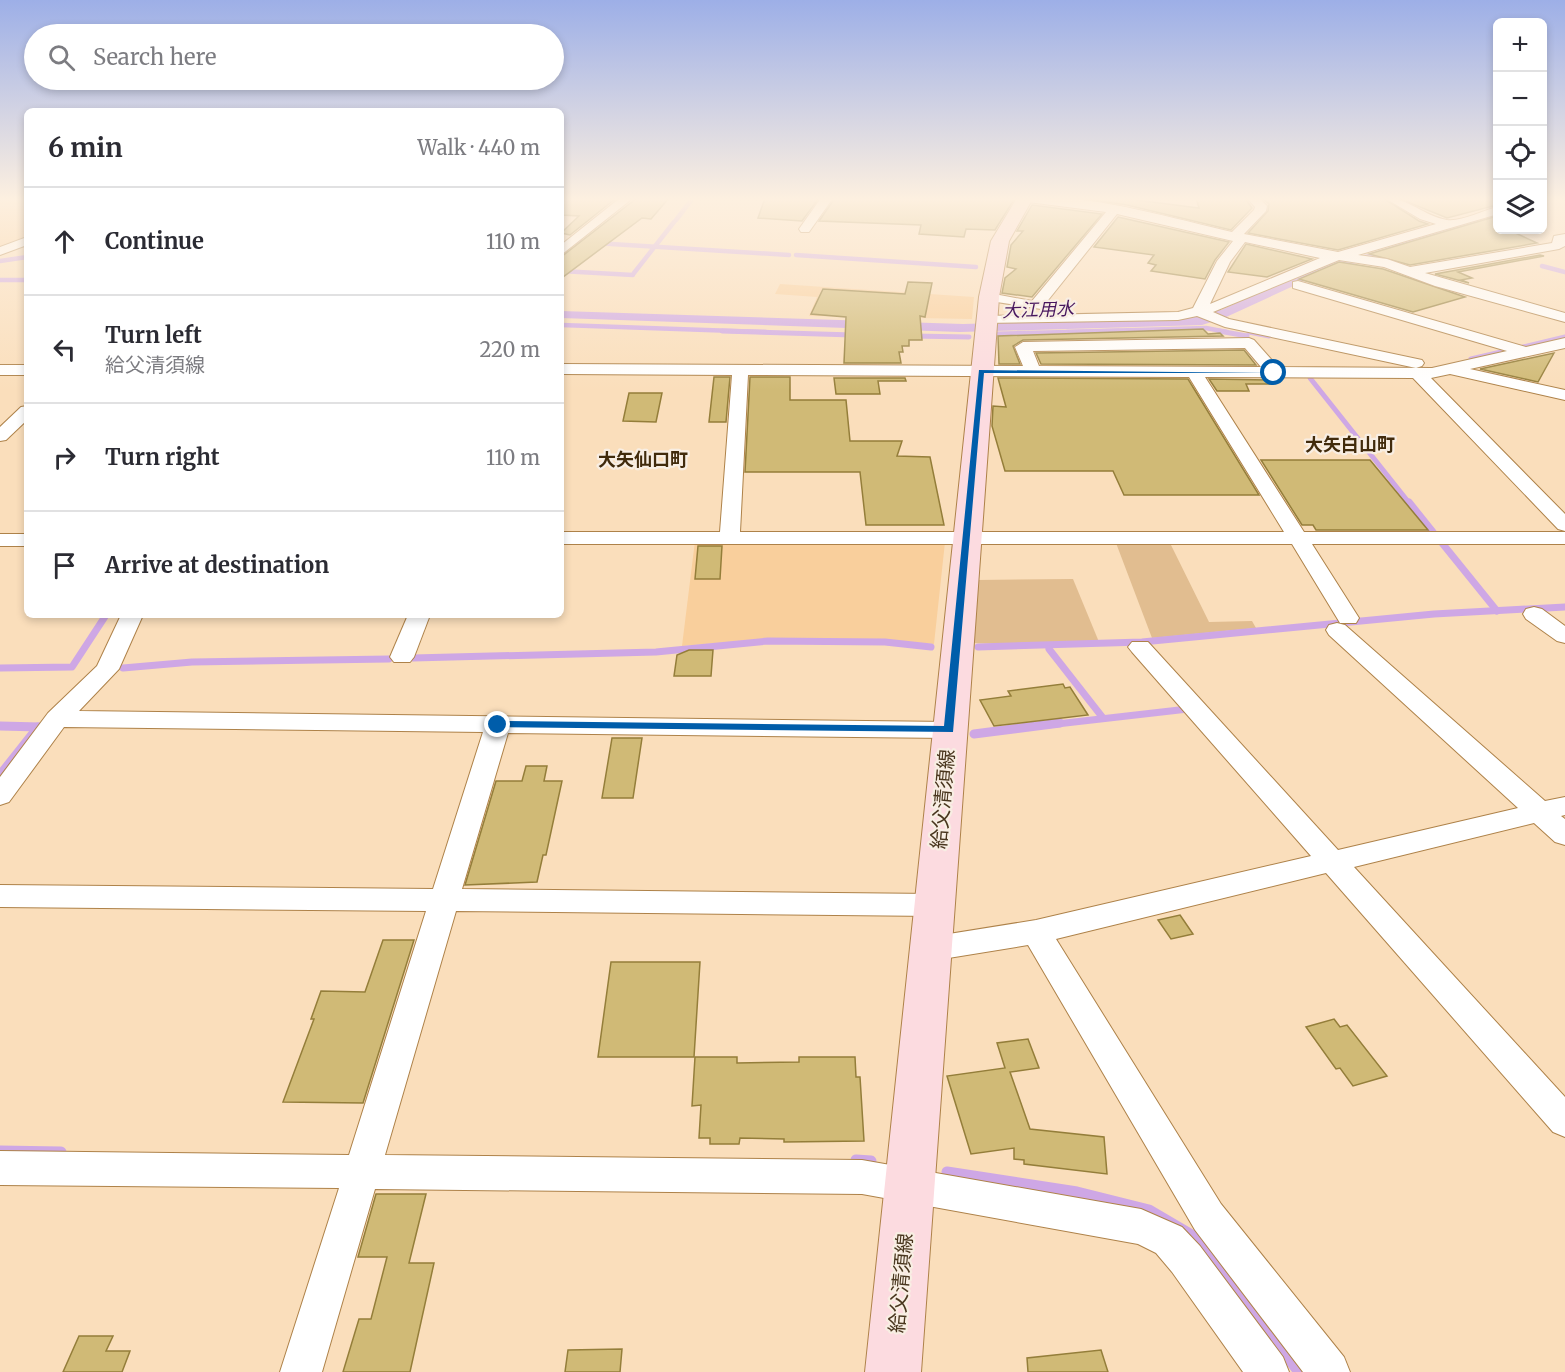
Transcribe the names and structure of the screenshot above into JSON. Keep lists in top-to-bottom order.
{
  "streets": {
    "main road": ["給父清須線"]
  },
  "districts": ["大矢白山町", "大矢仙口町"],
  "water": ["大江用水"],
  "page": {
    "map_buttons": ["+", "−"],
    "search": "Search here",
    "heading": ["6 min", "Walk · 440 m"],
    "list": [
      ["Continue", "110 m"],
      ["Turn left", "給父清須線", "220 m"],
      ["Turn right", "110 m"],
      "Arrive at destination"
    ]
  }
}
